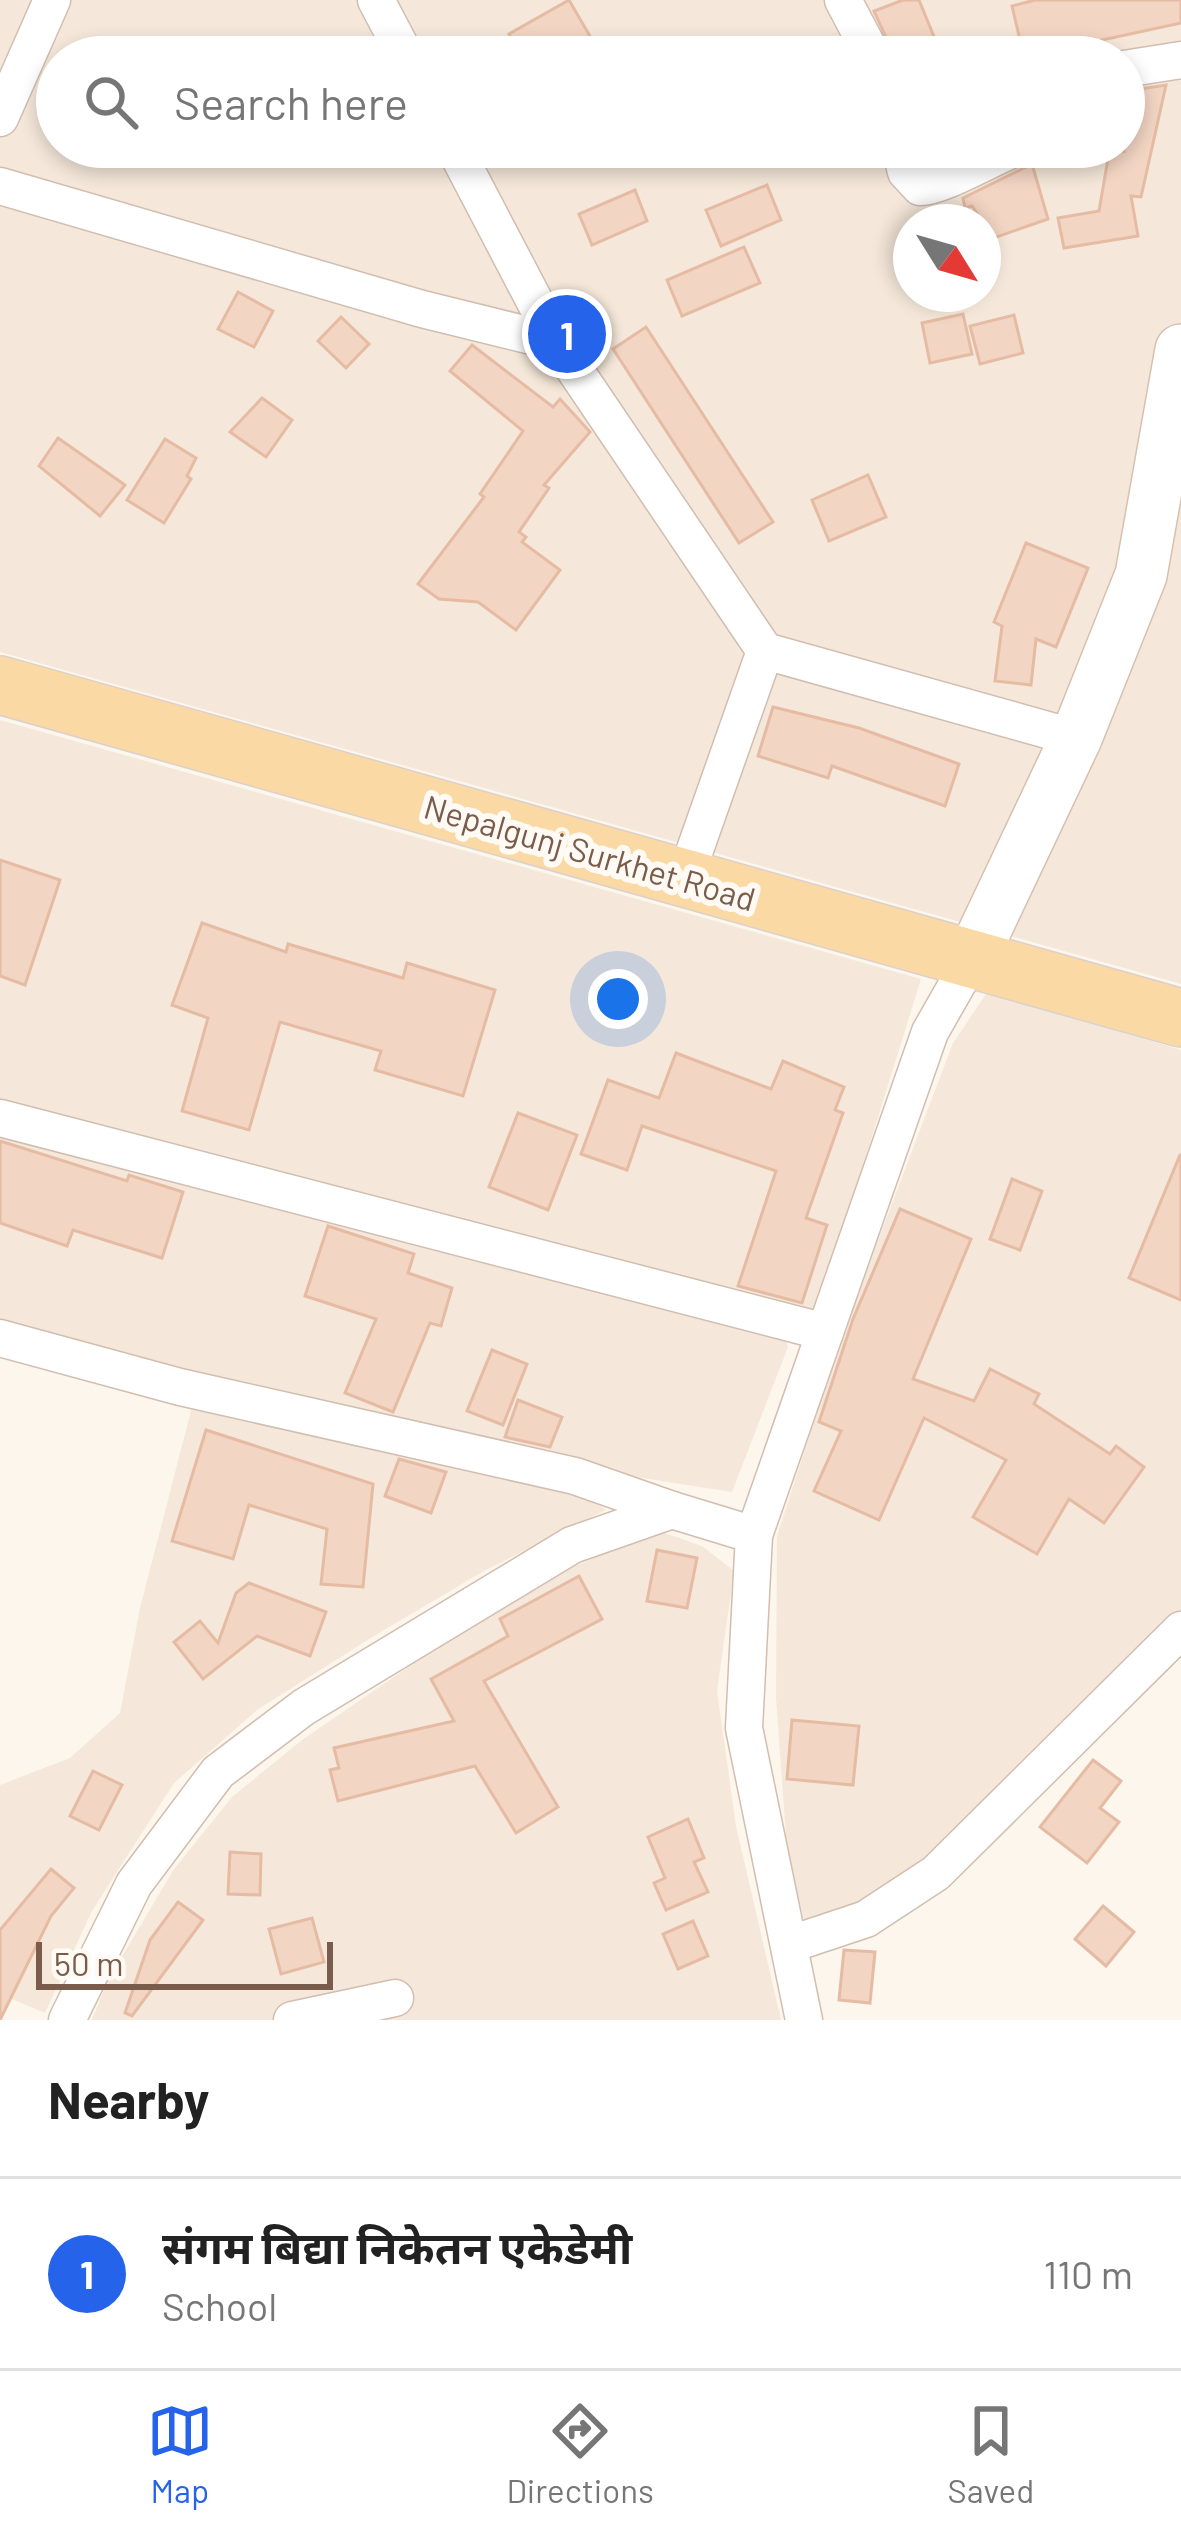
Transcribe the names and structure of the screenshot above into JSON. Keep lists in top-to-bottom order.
{
  "streets": {
    "main road": ["Nepalgunj Surkhet Road"]
  },
  "scale_bar": "50 m",
  "north": "bottom right",
  "page": {
    "search": "Search here",
    "pins": "1",
    "scale": "50 m",
    "heading": "Nearby",
    "list": [
      {
        "mark": "1",
        "name": "संगम बिद्या निकेतन एकेडेमी",
        "note": "School",
        "value": "110 m"
      }
    ],
    "nav": ["Map", "Directions", "Saved"]
  }
}
